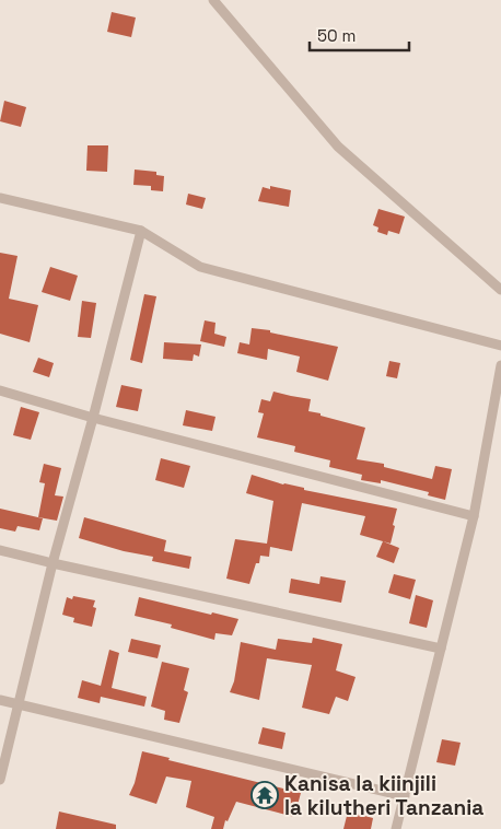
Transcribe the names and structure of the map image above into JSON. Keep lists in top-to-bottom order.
{
  "places": {
    "temple": ["Kanisa la kiinjili la kilutheri Tanzania"]
  },
  "scale_bar": "50 m"
}
